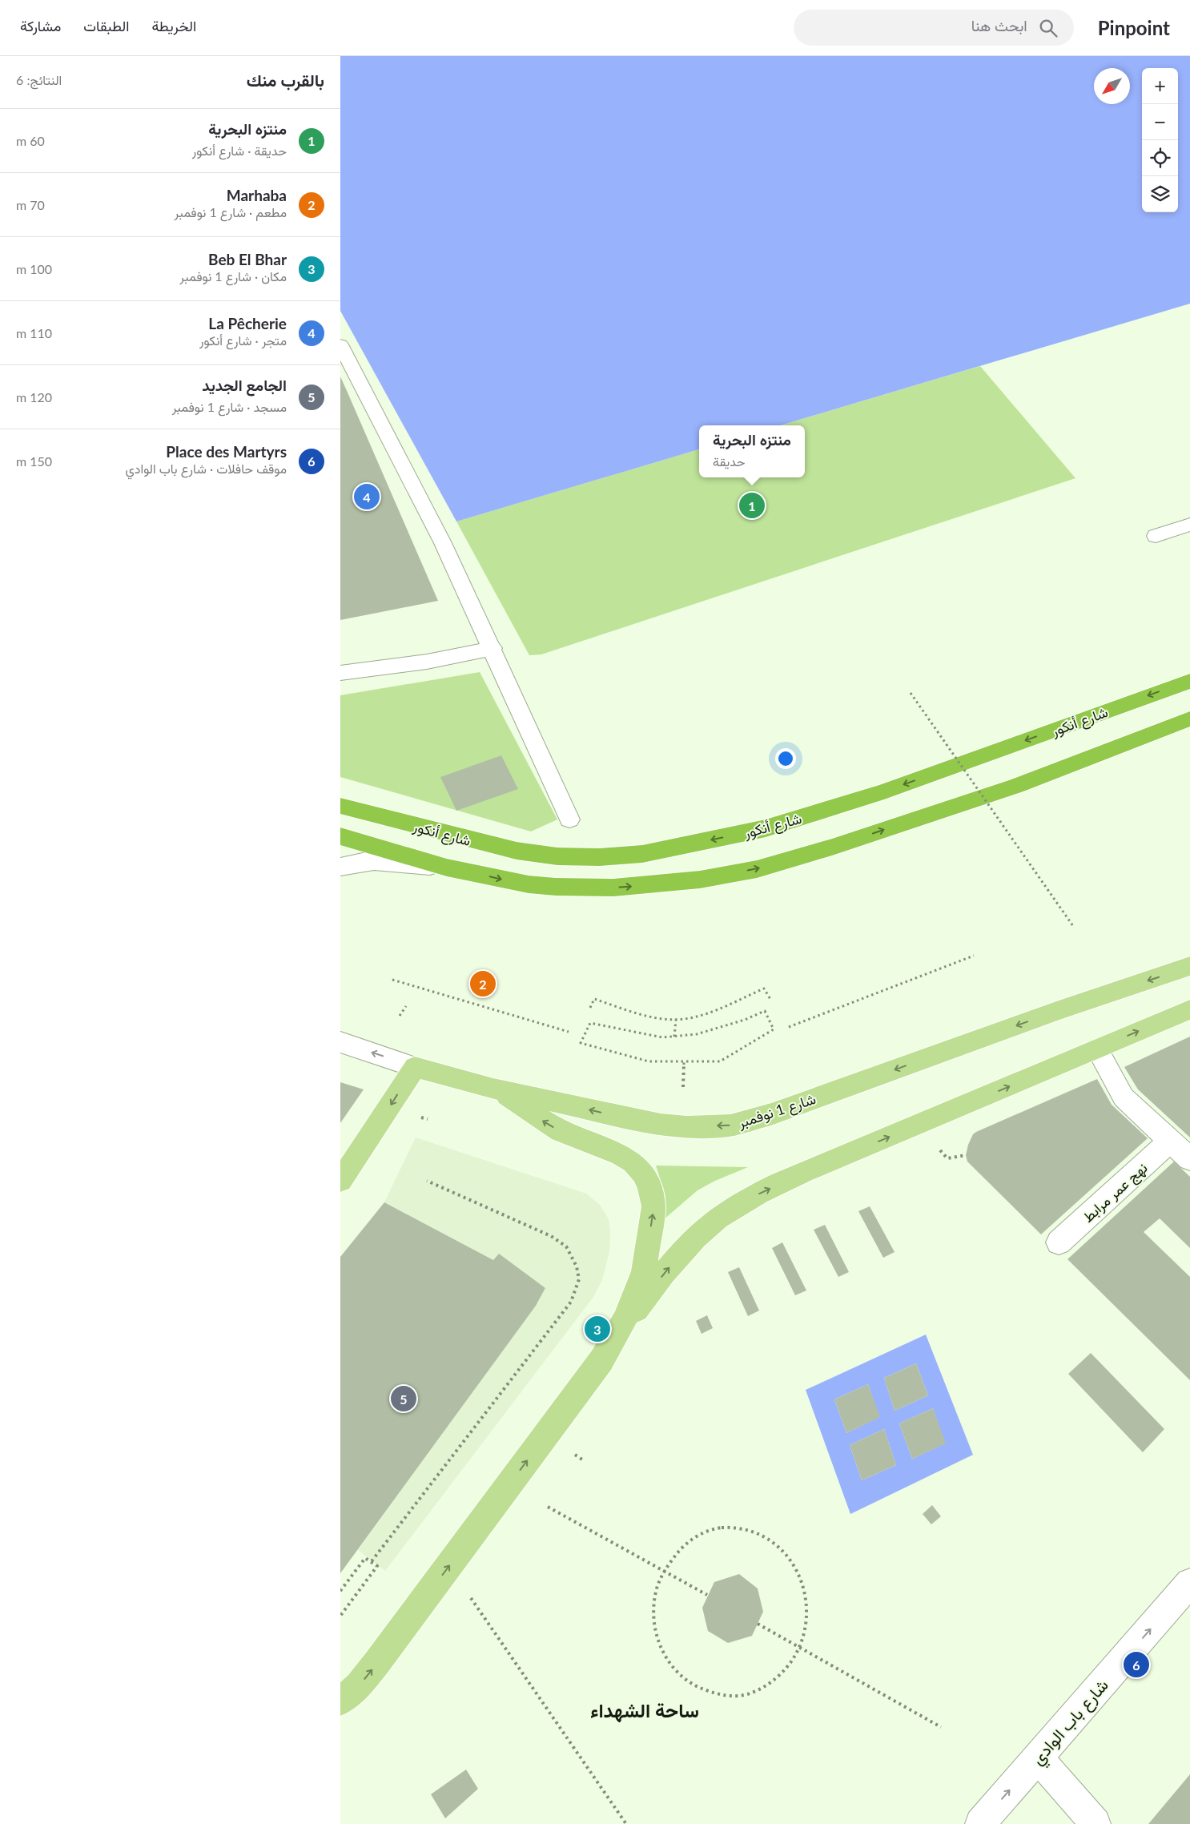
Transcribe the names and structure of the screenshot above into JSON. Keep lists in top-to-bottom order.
{
  "streets": {
    "highway": ["شارع أنكور"],
    "main road": ["شارع 1 نوفمبر"],
    "street": ["نهج عمر مرابط", "شارع باب الوادي"]
  },
  "one_way": ["شارع باب الوادي"],
  "districts": ["ساحة الشهداء"],
  "north": "bottom left",
  "page": {
    "header": "Pinpoint",
    "search": "ابحث هنا",
    "nav": ["الخريطة", "الطبقات", "مشاركة"],
    "heading": ["بالقرب منك", "النتائج: 6"],
    "map_buttons": ["+", "−"],
    "list": [
      {
        "mark": "1",
        "name": "منتزه البحرية",
        "note": "حديقة · شارع أنكور",
        "value": "60 m"
      },
      {
        "mark": "2",
        "name": "Marhaba",
        "note": "مطعم · شارع 1 نوفمبر",
        "value": "70 m"
      },
      {
        "mark": "3",
        "name": "Beb El Bhar",
        "note": "مكان · شارع 1 نوفمبر",
        "value": "100 m"
      },
      {
        "mark": "4",
        "name": "La Pêcherie",
        "note": "متجر · شارع أنكور",
        "value": "110 m"
      },
      {
        "mark": "5",
        "name": "الجامع الجديد",
        "note": "مسجد · شارع 1 نوفمبر",
        "value": "120 m"
      },
      {
        "mark": "6",
        "name": "Place des Martyrs",
        "note": "موقف حافلات · شارع باب الوادي",
        "value": "150 m"
      }
    ],
    "popup": ["منتزه البحرية", "حديقة"],
    "pins": [
      "4",
      "1",
      "2",
      "3",
      "5",
      "6"
    ]
  }
}
